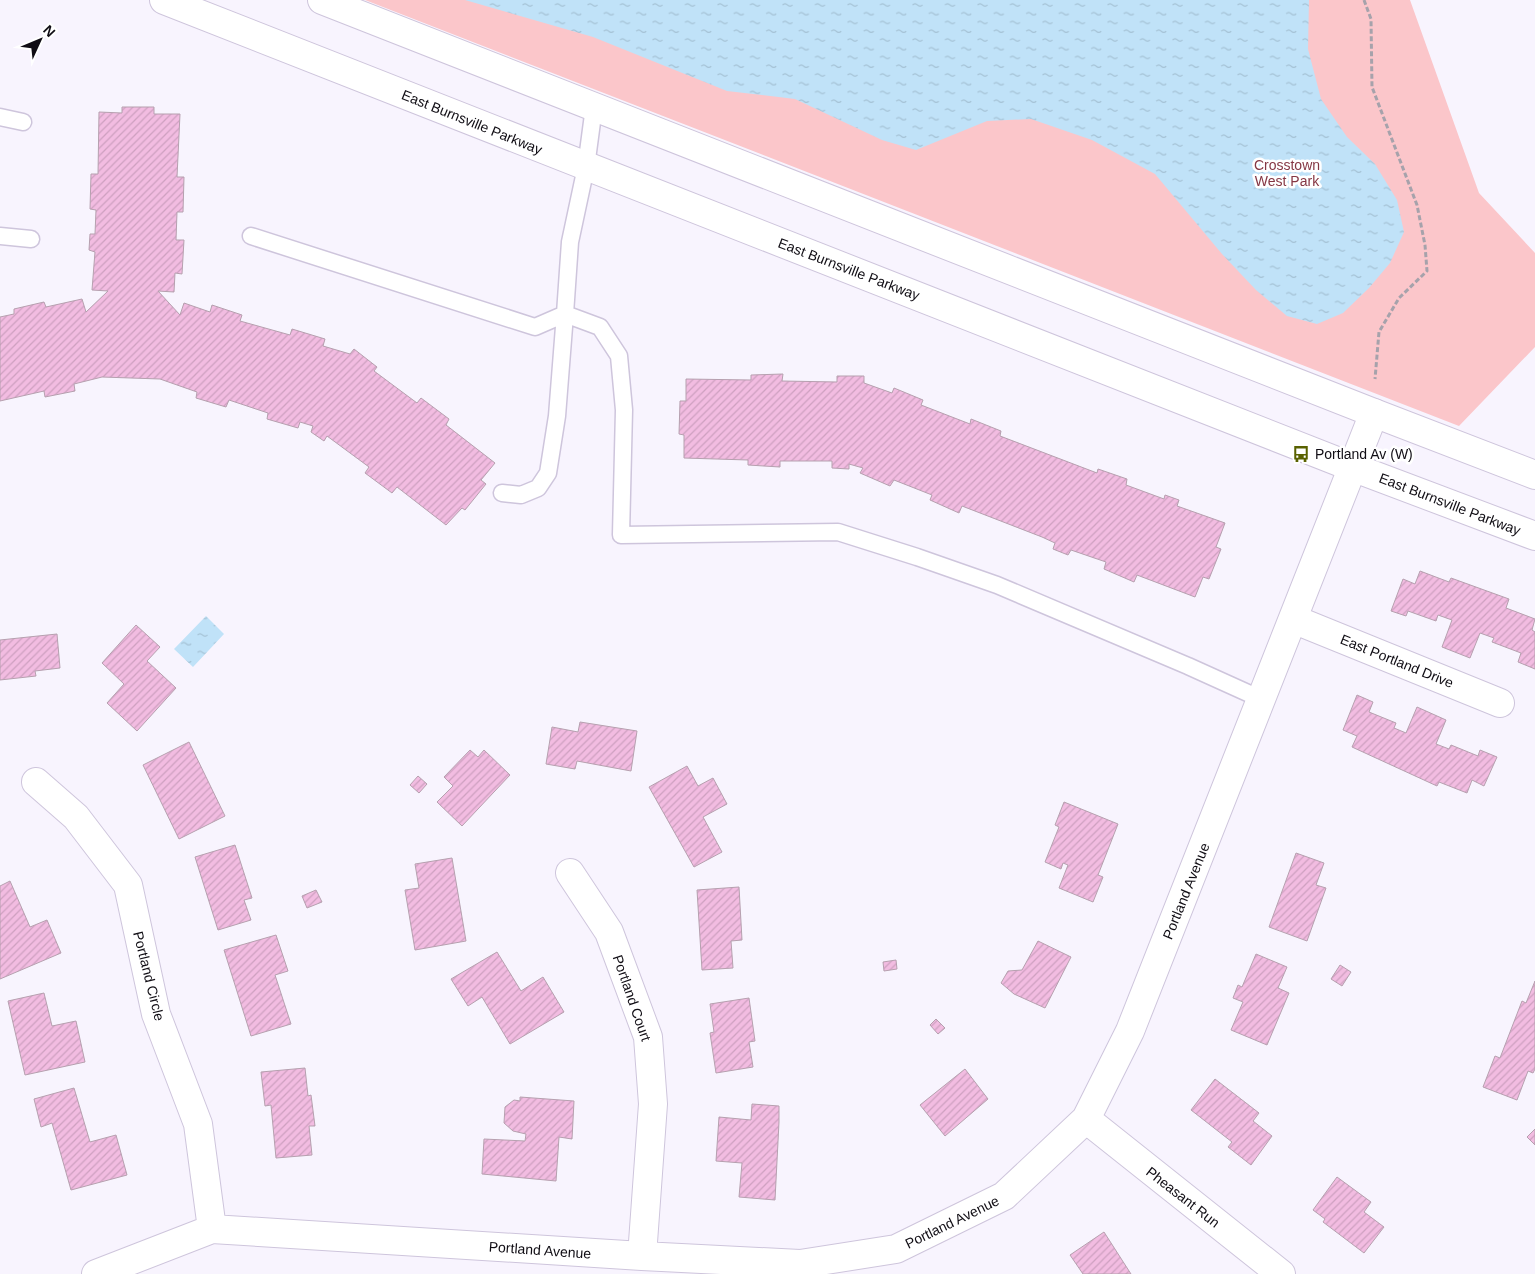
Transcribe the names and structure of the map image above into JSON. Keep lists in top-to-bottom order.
{
  "streets": {
    "street": [
      "East Burnsville Parkway",
      "East Portland Drive",
      "Portland Avenue",
      "Portland Circle",
      "Portland Court",
      "Pheasant Run"
    ]
  },
  "crossings": [
    ["East Burnsville Parkway", "Portland Avenue"],
    ["East Portland Drive", "Portland Avenue"],
    ["Portland Avenue", "Portland Circle"],
    ["Portland Avenue", "Portland Court"],
    ["Portland Avenue", "Pheasant Run"]
  ],
  "parks": ["Crosstown West Park"],
  "places": {
    "bus stop": ["Portland Av (W)"]
  },
  "north": "top right"
}
